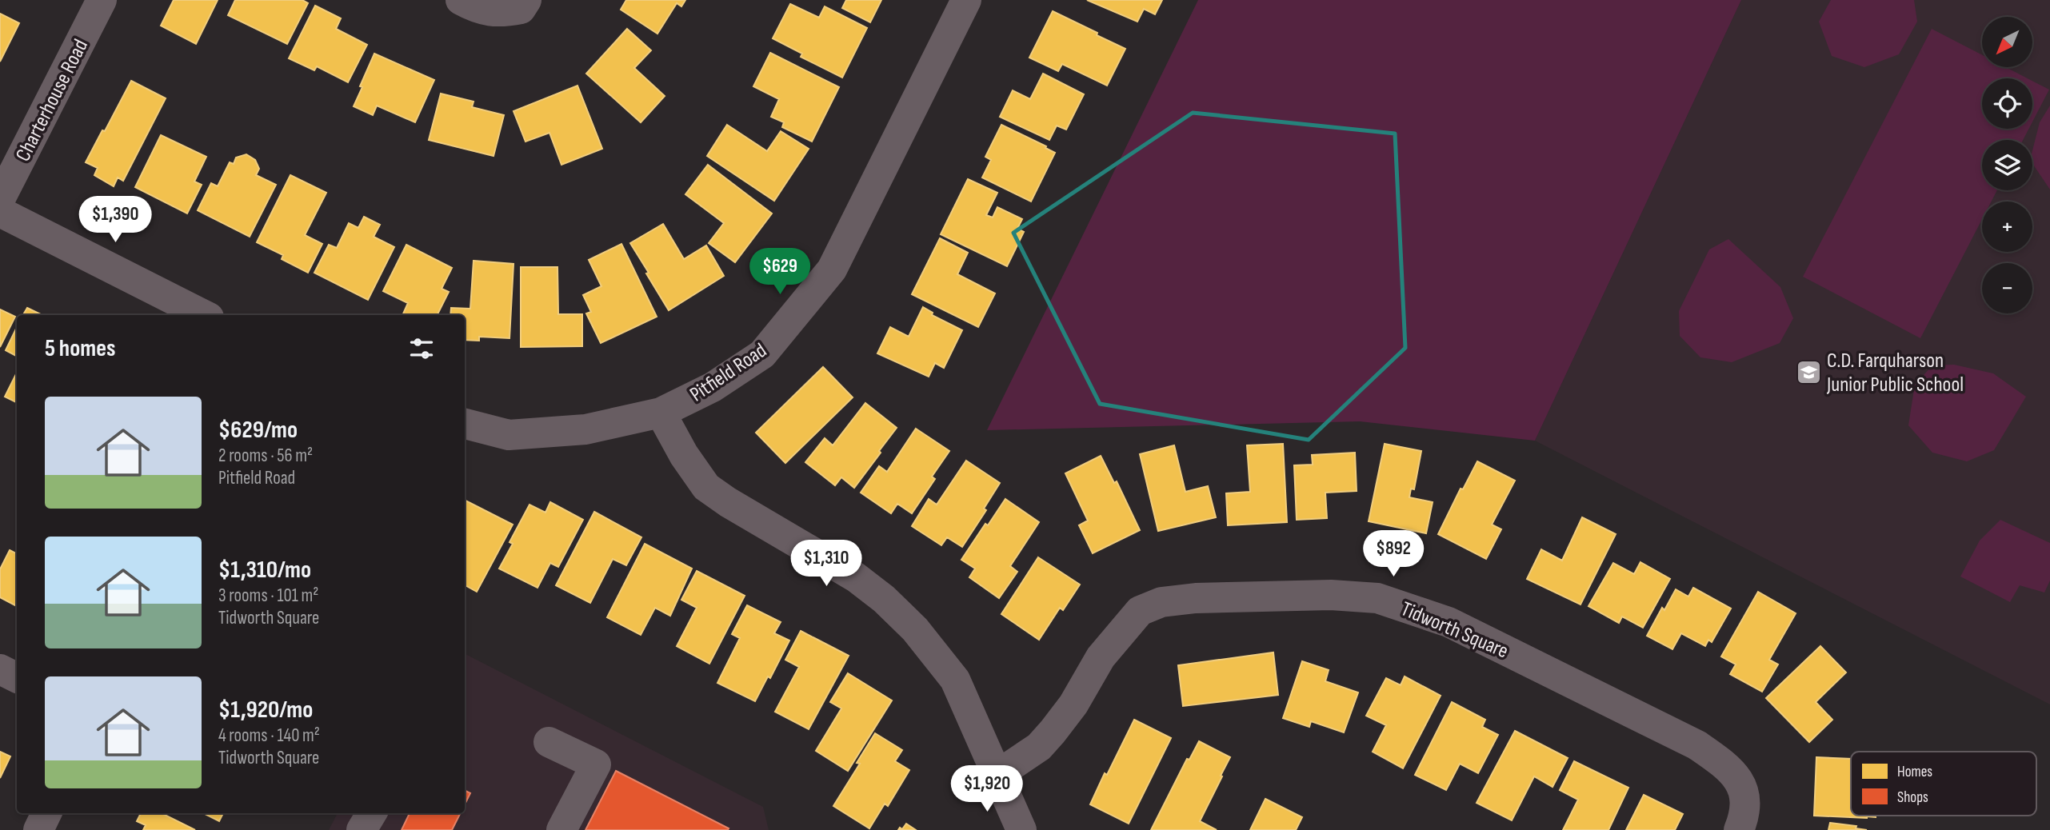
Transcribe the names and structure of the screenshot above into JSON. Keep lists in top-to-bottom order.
{
  "streets": {
    "street": ["Charterhouse Road", "Pitfield Road", "Tidworth Square"]
  },
  "places": {
    "school or university": ["C.D. Farquharson Junior Public School"]
  },
  "legend": ["Homes", "Shops"],
  "north": "bottom left",
  "page": {
    "map_buttons": ["+", "−"],
    "price": [
      "$1,390",
      "$629",
      "$892",
      "$1,310",
      "$1,920"
    ],
    "heading": "5 homes",
    "list": [
      {
        "name": "$629/mo",
        "note": "2 rooms · 56 m² · Pitfield Road"
      },
      {
        "name": "$1,310/mo",
        "note": "3 rooms · 101 m² · Tidworth Square"
      },
      {
        "name": "$1,920/mo",
        "note": "4 rooms · 140 m² · Tidworth Square"
      }
    ]
  }
}
